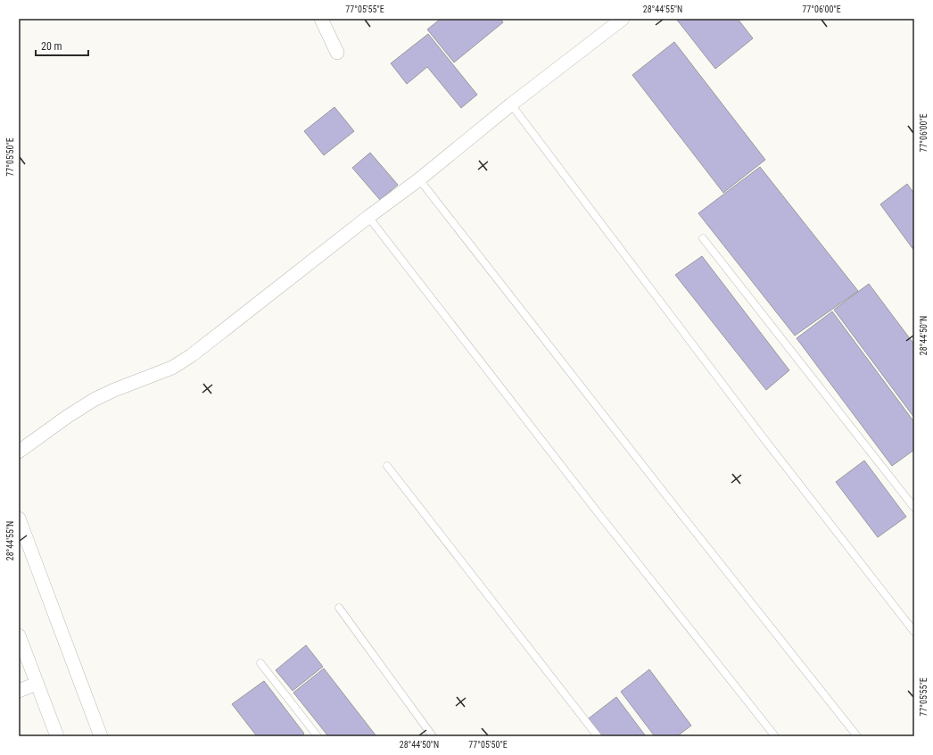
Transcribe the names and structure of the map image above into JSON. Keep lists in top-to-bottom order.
{
  "scale_bar": "20 m",
  "coordinates": [
    "77°05'55\"E",
    "28°44'55\"N",
    "77°06'00\"E",
    "77°05'50\"E",
    "28°44'50\"N"
  ]
}
